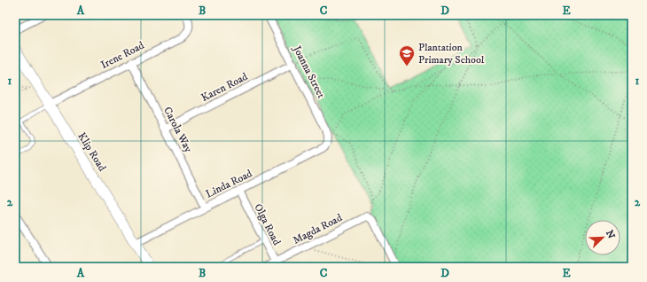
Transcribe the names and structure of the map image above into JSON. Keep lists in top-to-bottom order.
{
  "streets": {
    "street": [
      "Irene Road",
      "Joanna Street",
      "Karen Road",
      "Carola Way",
      "Klip Road",
      "Linda Road",
      "Olga Road",
      "Magda Road"
    ]
  },
  "crossings": [
    ["Irene Road", "Carola Way"],
    ["Irene Road", "Klip Road"],
    ["Joanna Street", "Karen Road"],
    ["Joanna Street", "Linda Road"],
    ["Karen Road", "Carola Way"],
    ["Carola Way", "Linda Road"],
    ["Klip Road", "Linda Road"],
    ["Linda Road", "Olga Road"],
    ["Olga Road", "Magda Road"]
  ],
  "places": {
    "school or university": ["Plantation Primary School"]
  },
  "north": "top right",
  "grid": {
    "columns": [
      "A",
      "B",
      "C",
      "D",
      "E"
    ],
    "rows": ["1", "2"]
  }
}
